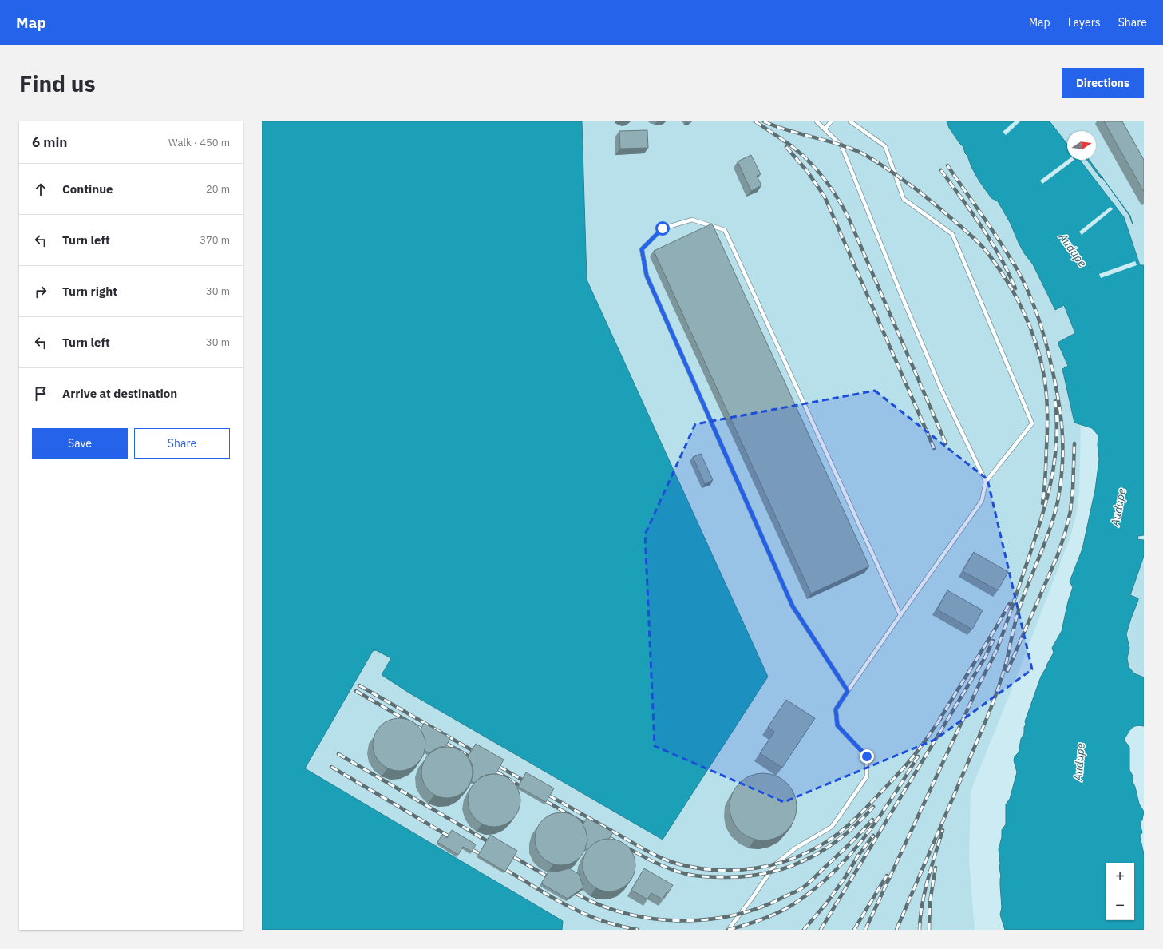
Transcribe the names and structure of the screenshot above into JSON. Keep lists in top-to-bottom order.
{
  "water": ["Audupe"],
  "north": "right",
  "page": {
    "header": "Map",
    "nav": ["Map", "Layers", "Share"],
    "buttons": [
      "Directions",
      ["Save", "Share"]
    ],
    "title": "Find us",
    "heading": ["6 min", "Walk · 450 m"],
    "list": [
      ["Continue", "20 m"],
      ["Turn left", "370 m"],
      ["Turn right", "30 m"],
      ["Turn left", "30 m"],
      "Arrive at destination"
    ],
    "map_buttons": ["+", "−"]
  }
}
